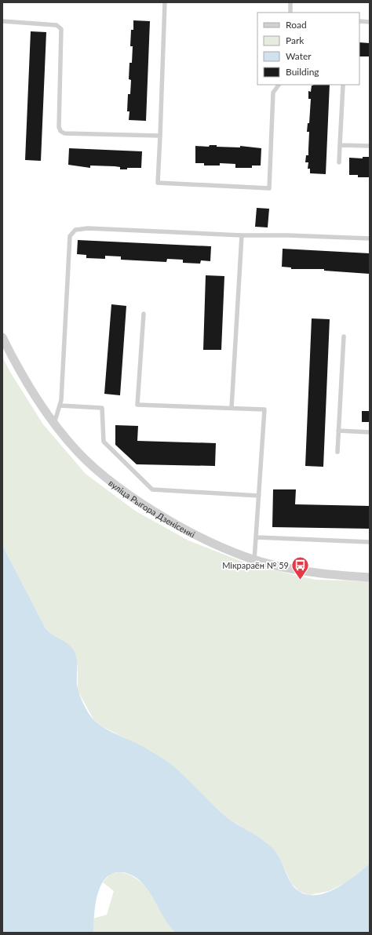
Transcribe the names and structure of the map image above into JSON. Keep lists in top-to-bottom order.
{
  "streets": {
    "street": ["вуліца Рыгора Дзенісенкі"]
  },
  "places": {
    "bus stop": ["Мікрараён № 59"]
  },
  "legend": [
    "Road",
    "Park",
    "Water",
    "Building"
  ]
}
